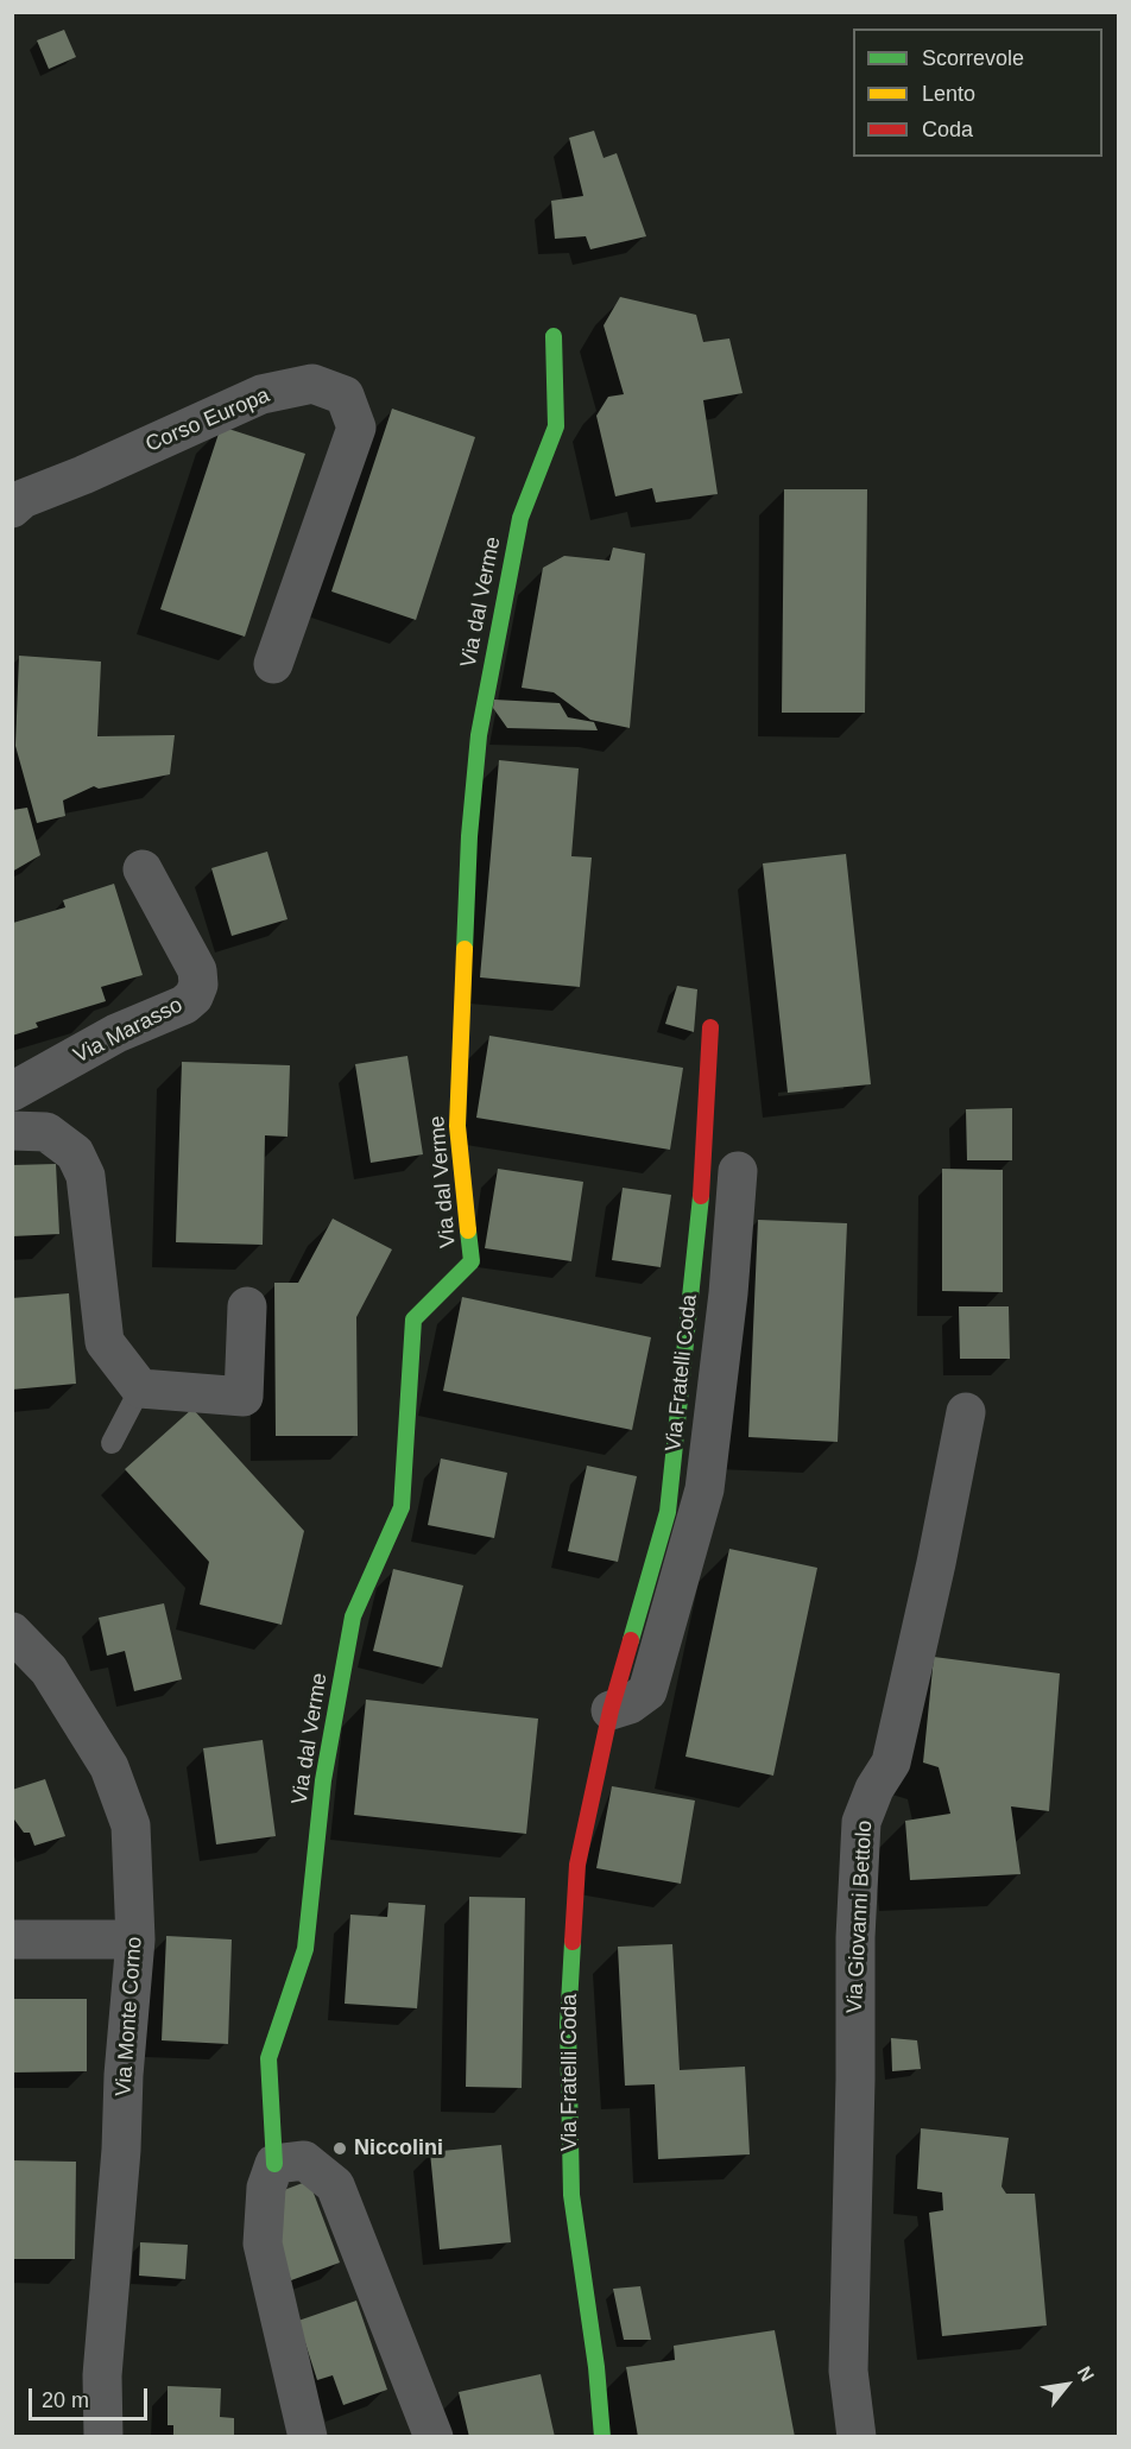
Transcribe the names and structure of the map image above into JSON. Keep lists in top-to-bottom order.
{
  "streets": {
    "street": [
      "Corso Europa",
      "Via dal Verme",
      "Via Marasso",
      "Via Fratelli Coda",
      "Via Giovanni Bettolo",
      "Via Monte Corno"
    ]
  },
  "places": ["Niccolini"],
  "legend": ["Scorrevole", "Lento", "Coda"],
  "scale_bar": "20 m",
  "north": "top right"
}
